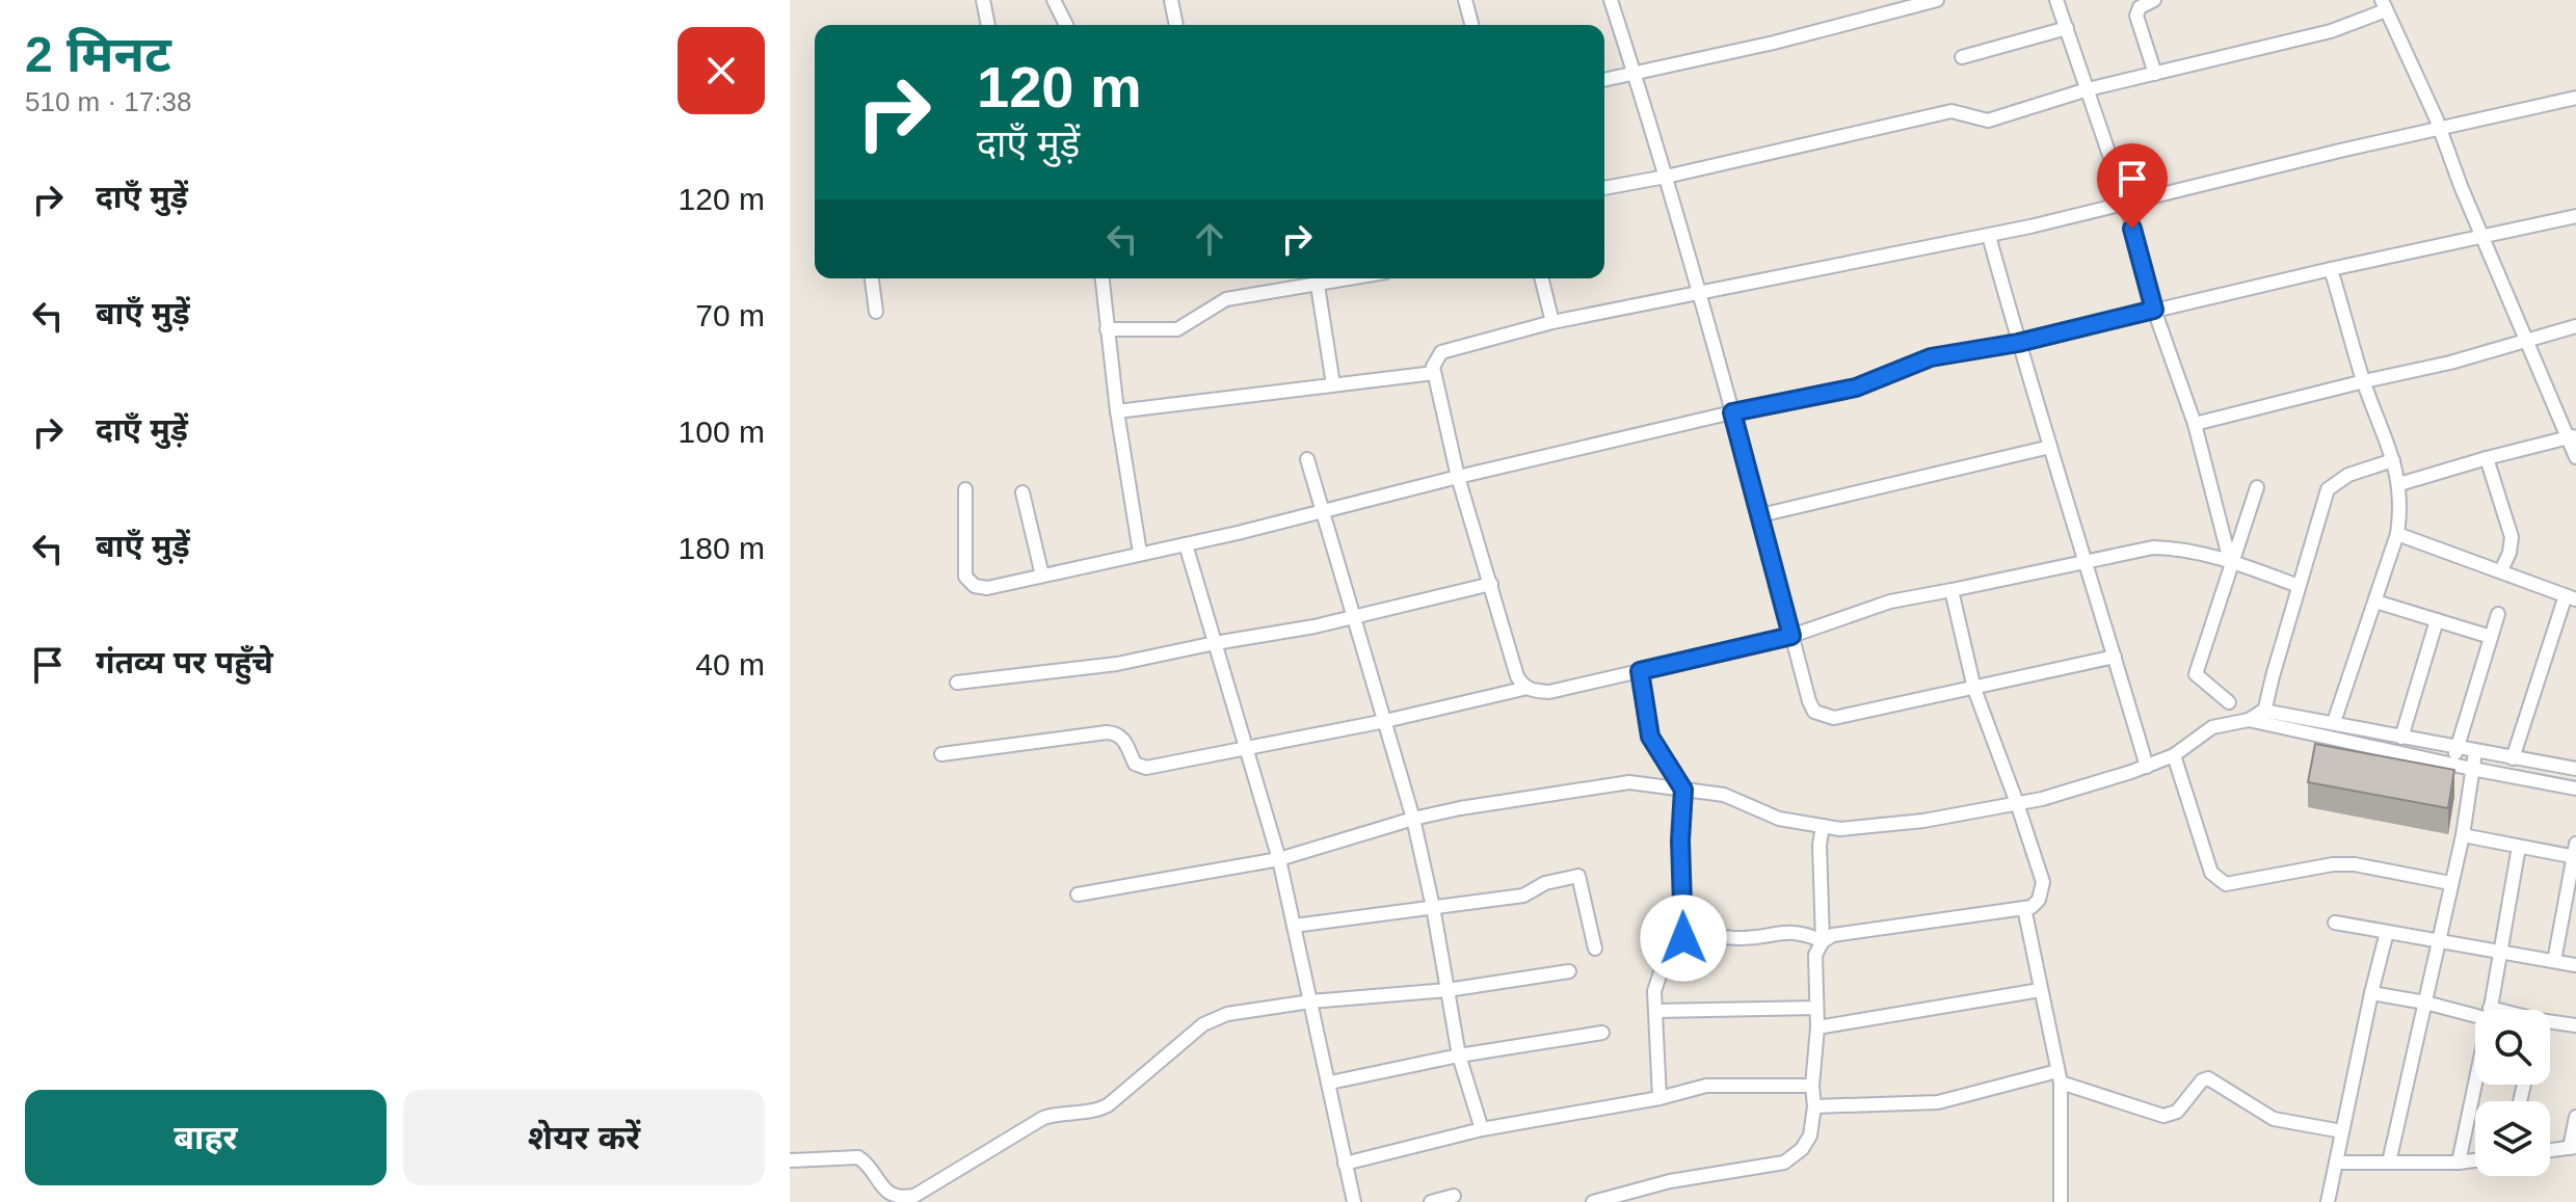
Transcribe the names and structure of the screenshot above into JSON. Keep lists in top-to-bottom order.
{
  "page": {
    "heading": ["2 मिनट", "510 m · 17:38"],
    "turn": ["120 m", "दाएँ मुड़ें"],
    "list": [
      {
        "name": "दाएँ मुड़ें",
        "value": "120 m"
      },
      {
        "name": "बाएँ मुड़ें",
        "value": "70 m"
      },
      {
        "name": "दाएँ मुड़ें",
        "value": "100 m"
      },
      {
        "name": "बाएँ मुड़ें",
        "value": "180 m"
      },
      {
        "name": "गंतव्य पर पहुँचे",
        "value": "40 m"
      }
    ],
    "buttons": ["बाहर", "शेयर करें"]
  }
}
